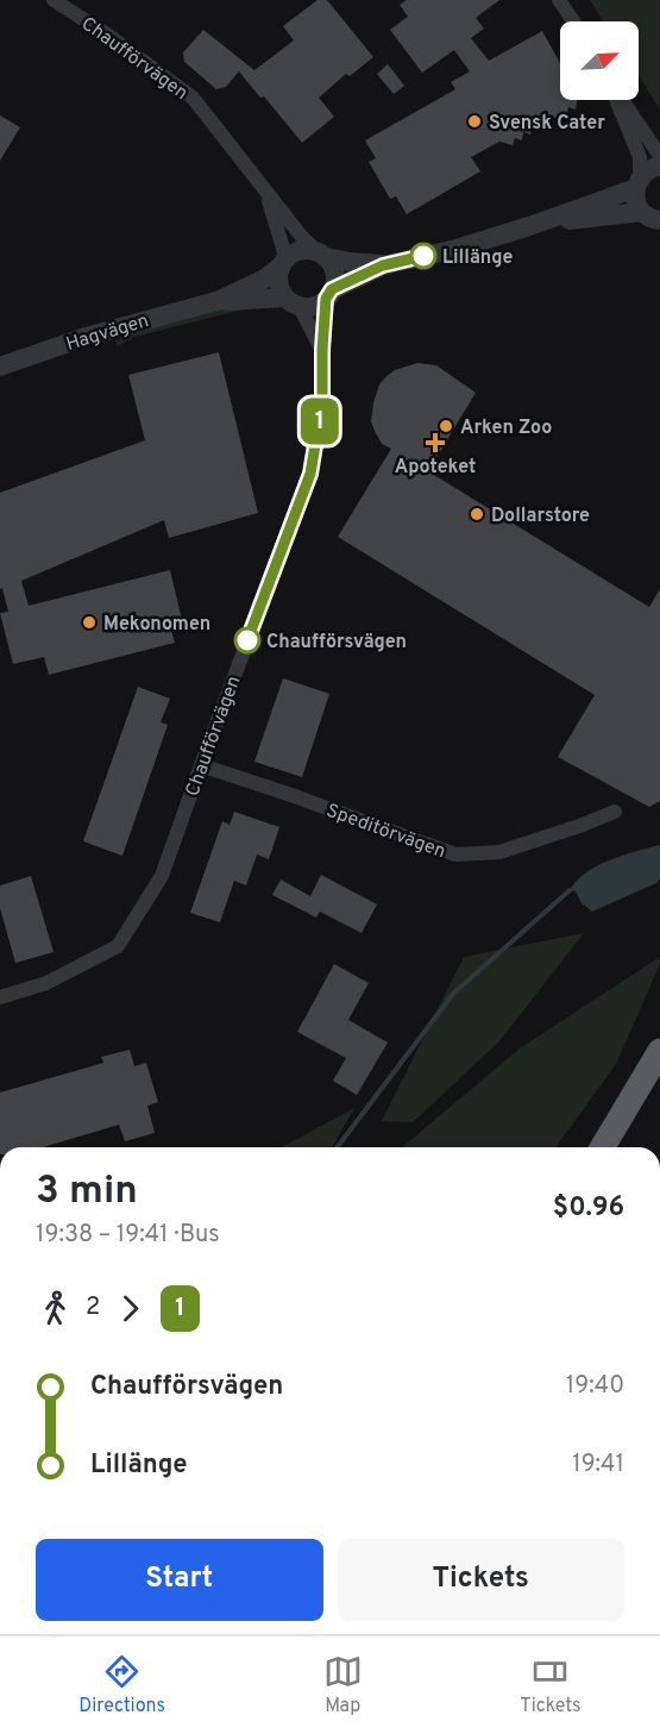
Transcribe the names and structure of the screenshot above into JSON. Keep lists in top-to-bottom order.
{
  "streets": {
    "street": ["Chaufförvägen", "Hagvägen", "Speditörvägen"]
  },
  "crossings": [
    ["Chaufförvägen", "Hagvägen"],
    ["Chaufförvägen", "Speditörvägen"]
  ],
  "places": {
    "other": [
      "Svensk Cater",
      "Lillänge",
      "Arken Zoo",
      "Dollarstore",
      "Mekonomen",
      "Chaufförsvägen"
    ],
    "health": ["Apoteket"]
  },
  "lines": ["bus line 1"],
  "north": "top right",
  "page": {
    "on_map": "1",
    "heading": ["3 min", "19:38 – 19:41 · Bus", "$0.96"],
    "legs": ["2", "1"],
    "list": [
      {
        "name": "Chaufförsvägen",
        "value": "19:40"
      },
      {
        "name": "Lillänge",
        "value": "19:41"
      }
    ],
    "buttons": ["Start", "Tickets"],
    "tabs": ["Directions", "Map", "Tickets"]
  }
}
